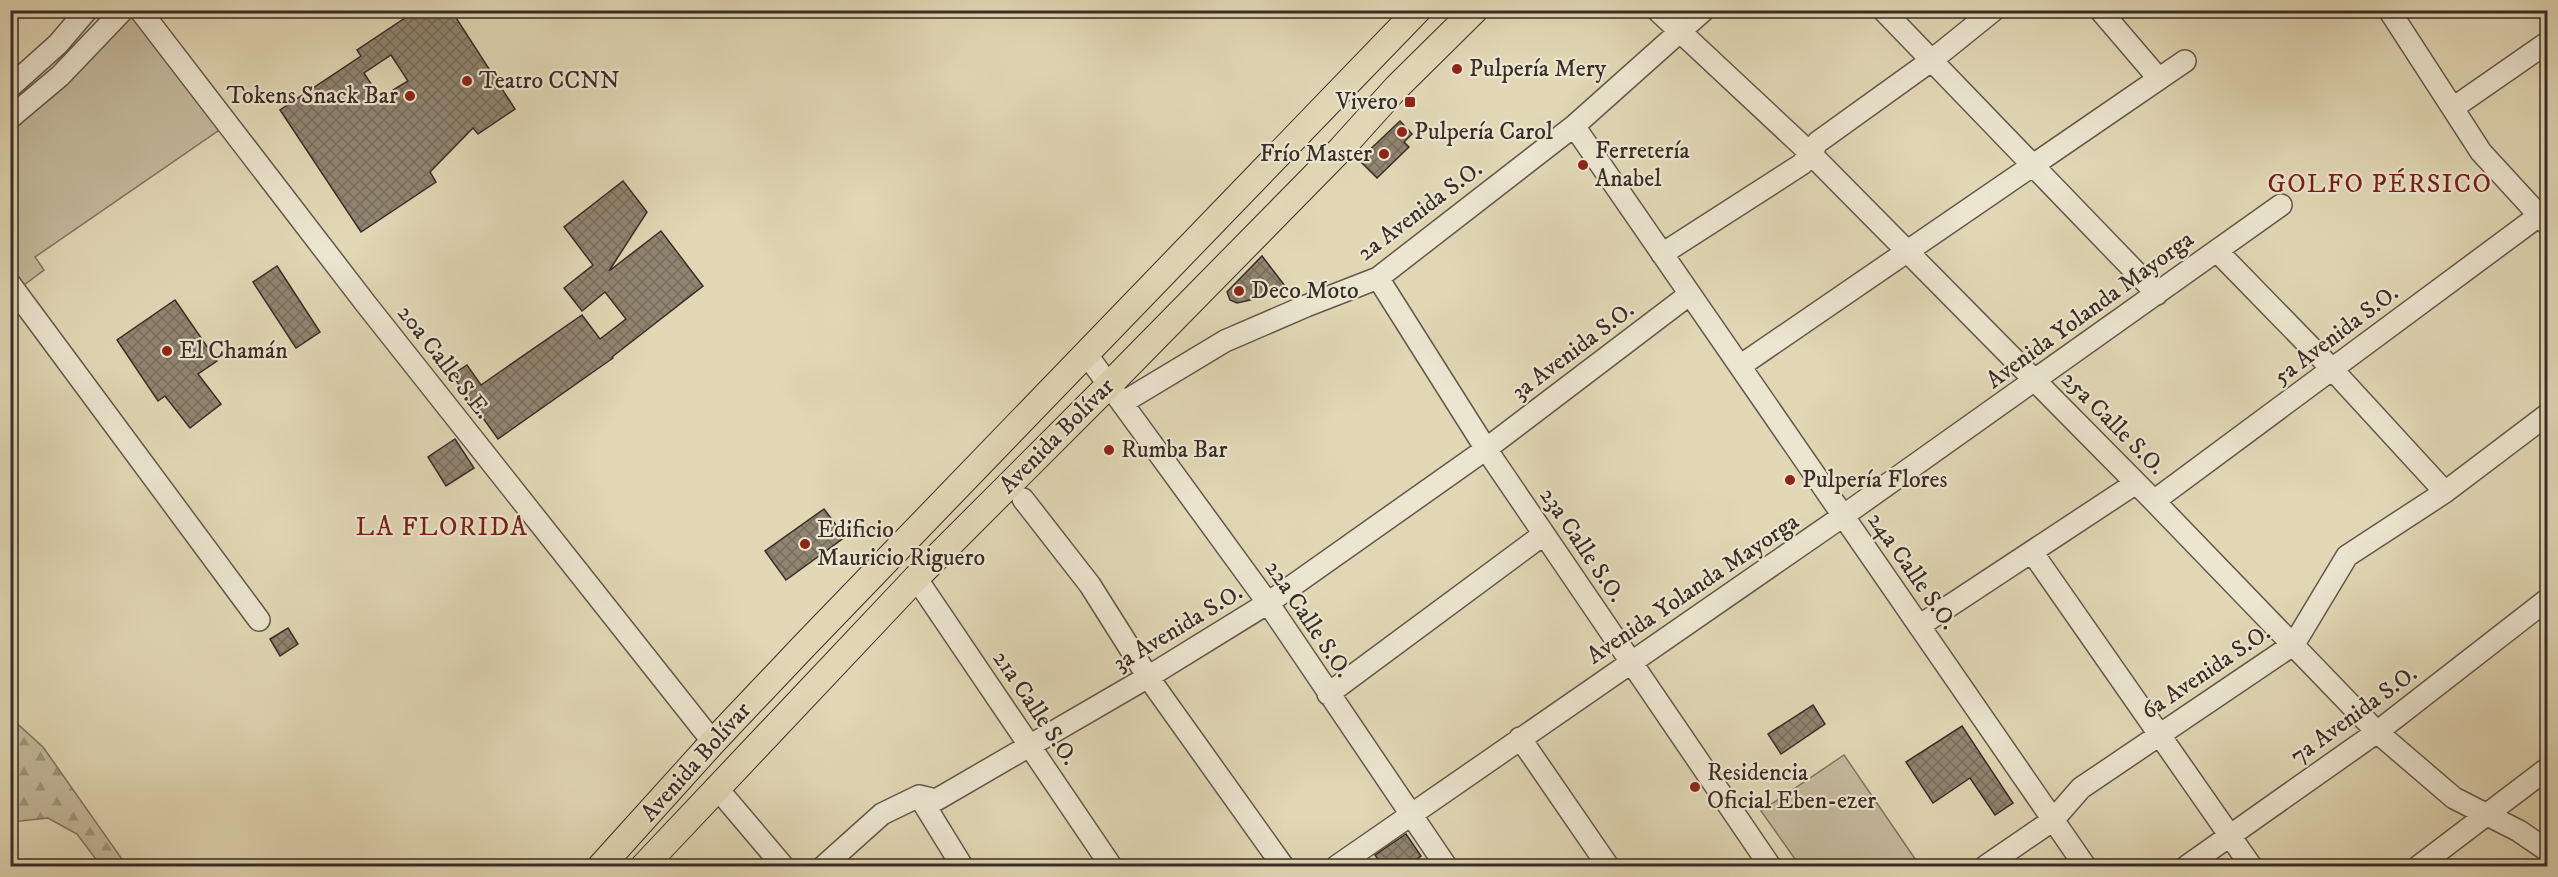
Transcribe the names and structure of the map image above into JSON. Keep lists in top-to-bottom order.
{
  "streets": {
    "main road": ["Avenida Bolívar"],
    "street": [
      "2a Avenida S.O.",
      "Avenida Yolanda Mayorga",
      "5a Avenida S.O.",
      "3a Avenida S.O.",
      "20a Calle S.E.",
      "25a Calle S.O.",
      "23a Calle S.O.",
      "24a Calle S.O.",
      "22a Calle S.O.",
      "6a Avenida S.O.",
      "21a Calle S.O.",
      "7a Avenida S.O."
    ]
  },
  "crossings": [
    ["2a Avenida S.O.", "25a Calle S.O."],
    ["2a Avenida S.O.", "Avenida Bolívar"],
    ["2a Avenida S.O.", "23a Calle S.O."],
    ["2a Avenida S.O.", "24a Calle S.O."],
    ["2a Avenida S.O.", "22a Calle S.O."],
    ["Avenida Yolanda Mayorga", "25a Calle S.O."],
    ["Avenida Yolanda Mayorga", "23a Calle S.O."],
    ["Avenida Yolanda Mayorga", "24a Calle S.O."],
    ["Avenida Yolanda Mayorga", "22a Calle S.O."],
    ["5a Avenida S.O.", "25a Calle S.O."],
    ["3a Avenida S.O.", "23a Calle S.O."],
    ["3a Avenida S.O.", "24a Calle S.O."],
    ["3a Avenida S.O.", "22a Calle S.O."],
    ["3a Avenida S.O.", "21a Calle S.O."],
    ["20a Calle S.E.", "Avenida Bolívar"],
    ["25a Calle S.O.", "6a Avenida S.O."],
    ["25a Calle S.O.", "7a Avenida S.O."],
    ["Avenida Bolívar", "22a Calle S.O."],
    ["Avenida Bolívar", "21a Calle S.O."],
    ["24a Calle S.O.", "6a Avenida S.O."]
  ],
  "districts": ["GOLFO PÉRSICO", "LA FLORIDA"],
  "places": {
    "other": [
      "Pulpería Mery",
      "Teatro CCNN",
      "Tokens Snack Bar",
      "Pulpería Carol",
      "Frío Master",
      "Ferretería Anabel",
      "Deco Moto",
      "El Chamán",
      "Rumba Bar",
      "Pulpería Flores",
      "Edificio Mauricio Riguero",
      "Residencia Oficial Eben-ezer"
    ],
    "transit": ["Vivero"]
  }
}
